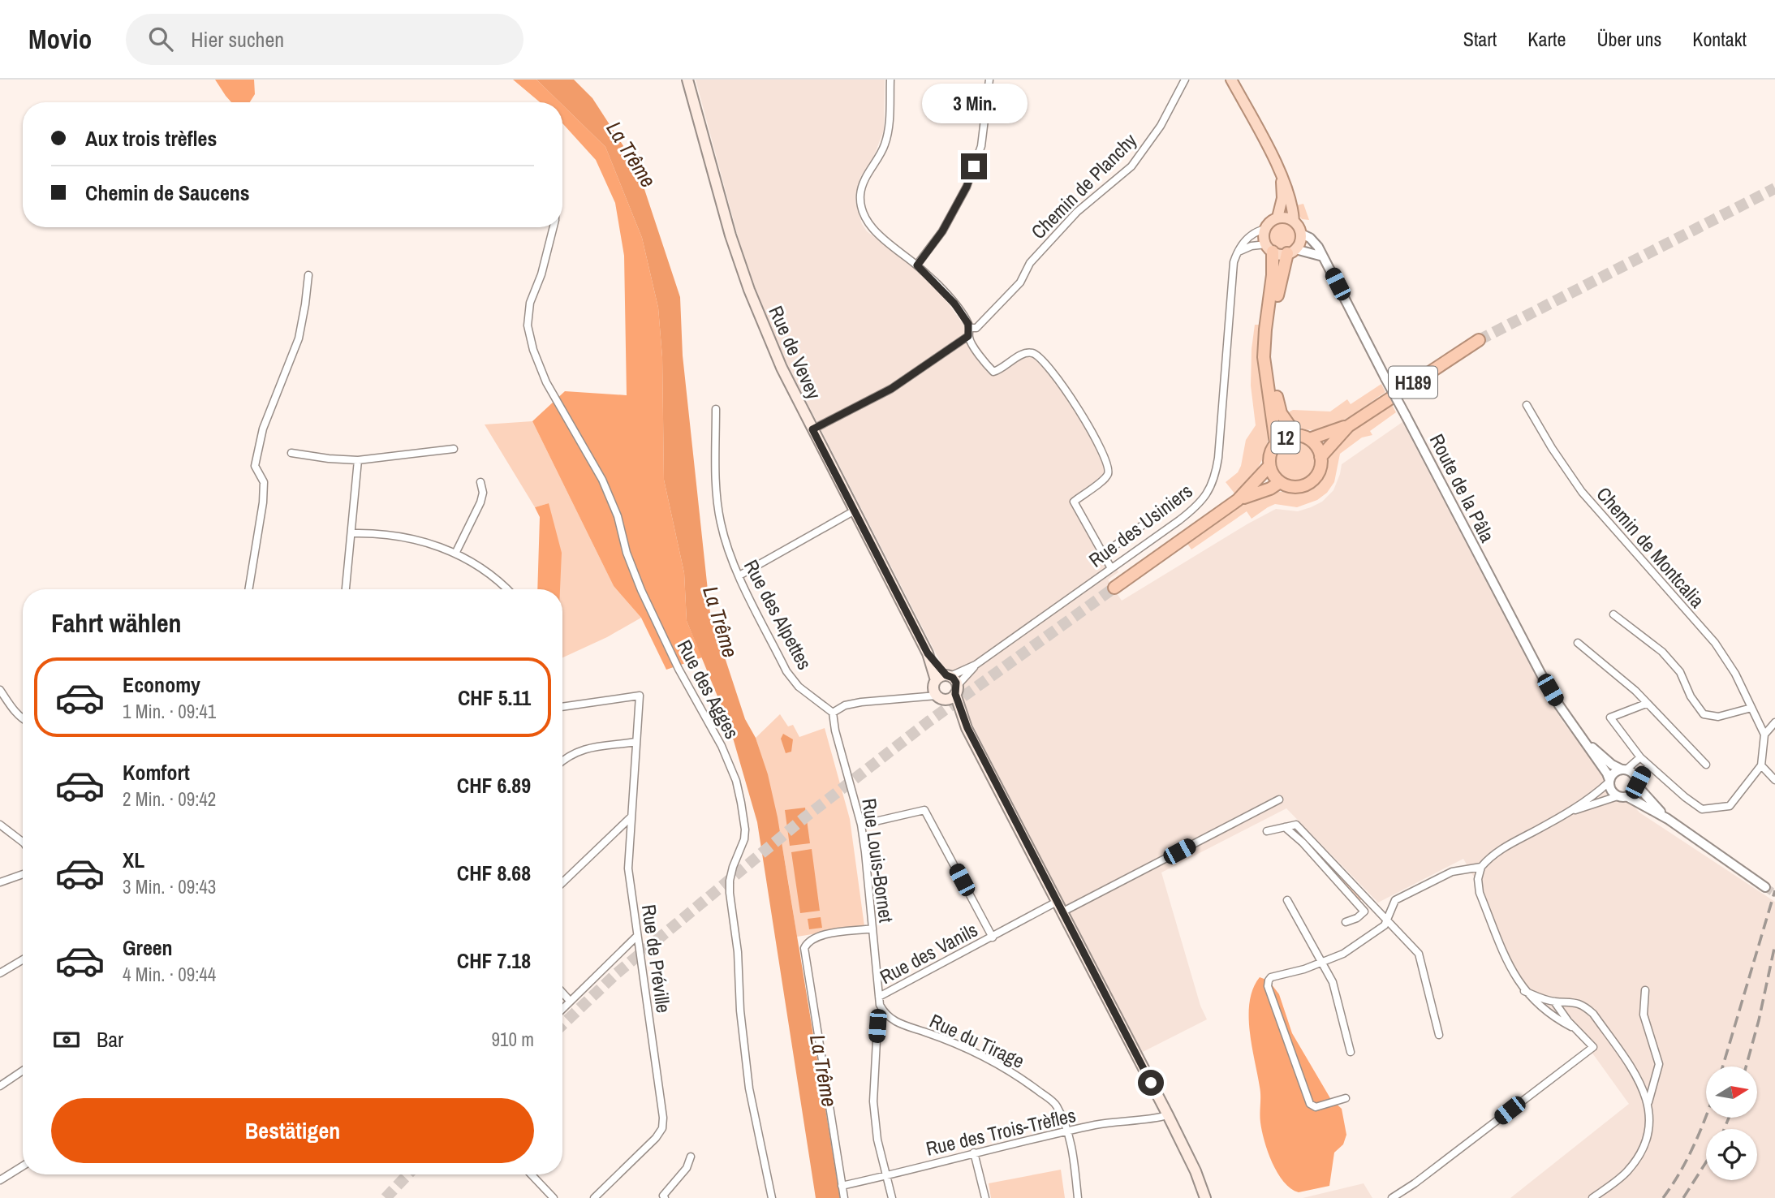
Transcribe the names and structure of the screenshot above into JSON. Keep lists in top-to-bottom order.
{
  "streets": {
    "highway": ["H189", "12"],
    "main road": ["Rue de Vevey"],
    "street": [
      "Chemin de Planchy",
      "Route de la Pâla",
      "Rue des Usiniers",
      "Chemin de Montcalia",
      "Rue des Alpettes",
      "Rue des Agges",
      "Rue Louis-Bornet",
      "Rue des Vanils",
      "Rue de Préville",
      "Rue du Tirage",
      "Rue des Trois-Trèfles"
    ]
  },
  "crossings": [
    ["Chemin de Planchy", "Rue de Vevey"],
    ["Rue de Vevey", "Rue des Usiniers"],
    ["Rue de Vevey", "Rue des Vanils"],
    ["Rue de Vevey", "Rue des Trois-Trèfles"],
    ["H189", "12"],
    ["12", "Route de la Pâla"],
    ["12", "Rue des Usiniers"],
    ["Route de la Pâla", "Rue des Usiniers"],
    ["Rue des Alpettes", "Rue Louis-Bornet"],
    ["Rue Louis-Bornet", "Rue des Vanils"],
    ["Rue Louis-Bornet", "Rue du Tirage"],
    ["Rue du Tirage", "Rue des Trois-Trèfles"]
  ],
  "water": ["La Trême"],
  "north": "right",
  "page": {
    "header": "Movio",
    "search": "Hier suchen",
    "nav": [
      "Start",
      "Karte",
      "Über uns",
      "Kontakt"
    ],
    "bubble": "3 Min.",
    "banner": ["Aux trois trèfles", "Chemin de Saucens"],
    "heading": "Fahrt wählen",
    "list": [
      {
        "name": "Economy",
        "note": "1 Min. · 09:41",
        "value": "CHF 5.11"
      },
      {
        "name": "Komfort",
        "note": "2 Min. · 09:42",
        "value": "CHF 6.89"
      },
      {
        "name": "XL",
        "note": "3 Min. · 09:43",
        "value": "CHF 8.68"
      },
      {
        "name": "Green",
        "note": "4 Min. · 09:44",
        "value": "CHF 7.18"
      }
    ],
    "pay": ["Bar", "910 m"],
    "buttons": "Bestätigen"
  }
}
